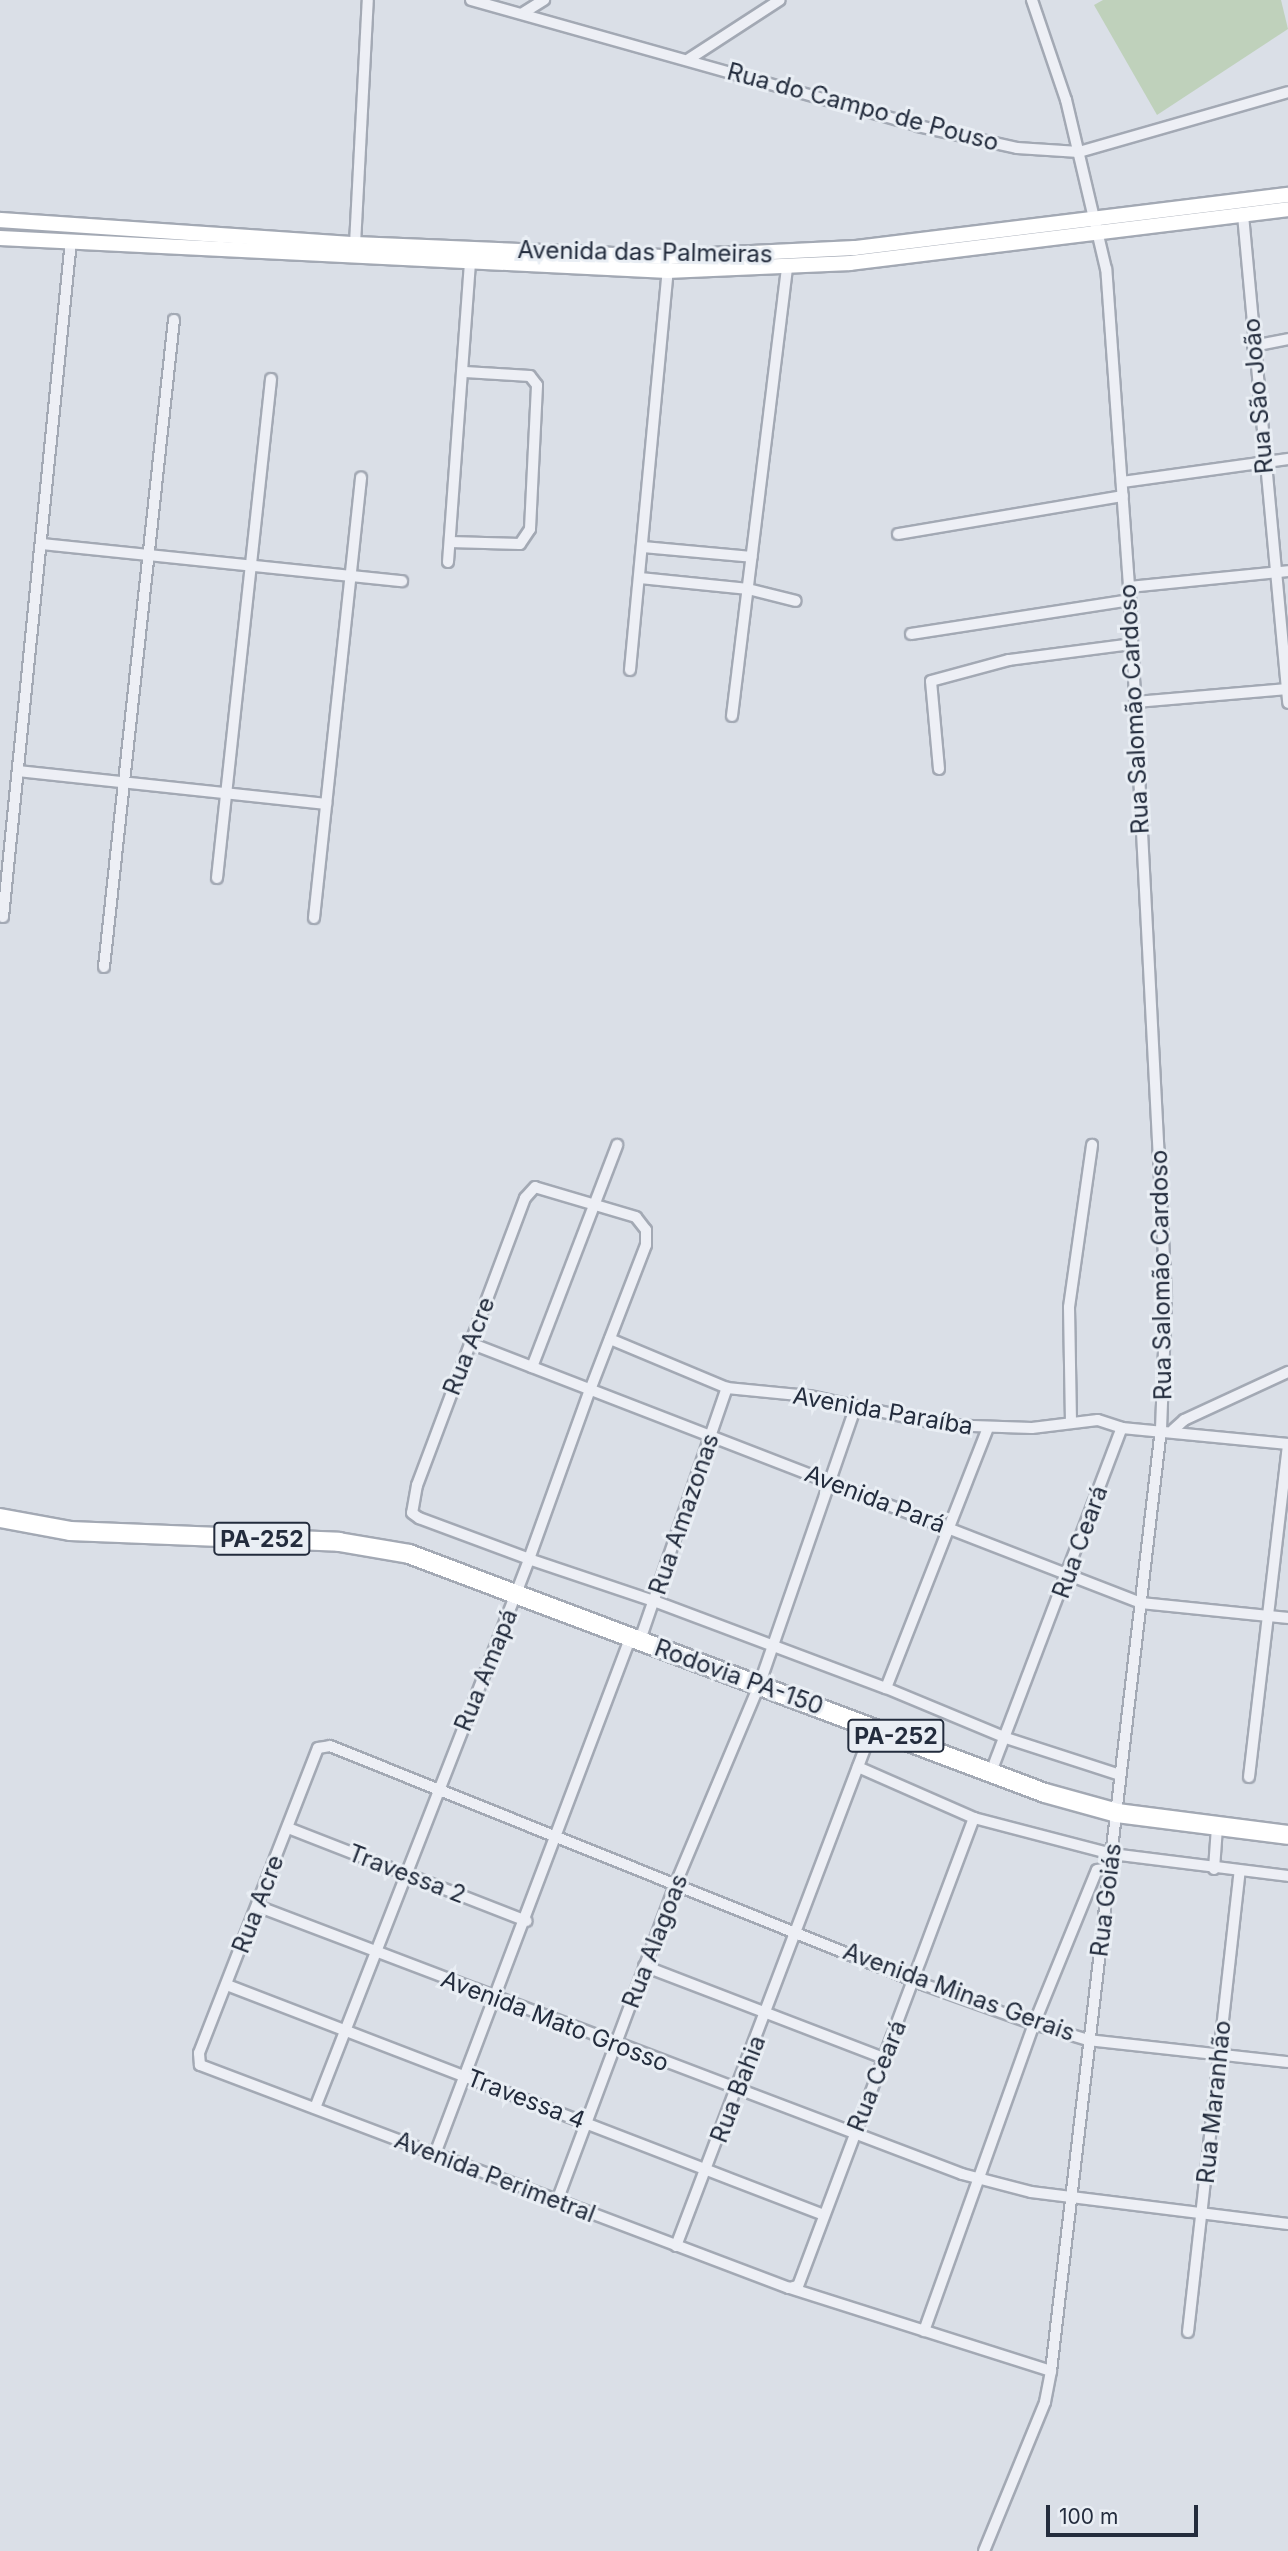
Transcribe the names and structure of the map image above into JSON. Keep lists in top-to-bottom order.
{
  "streets": {
    "highway": ["PA-252", "Rodovia PA-150"],
    "main road": ["Avenida das Palmeiras"],
    "street": [
      "Rua do Campo de Pouso",
      "Rua São João",
      "Rua Salomão Cardoso",
      "Rua Acre",
      "Avenida Paraíba",
      "Avenida Pará",
      "Rua Amazonas",
      "Rua Ceará",
      "Rua Amapá",
      "Travessa 2",
      "Rua Goiás",
      "Rua Alagoas",
      "Avenida Minas Gerais",
      "Avenida Mato Grosso",
      "Rua Bahia",
      "Travessa 4",
      "Rua Maranhão",
      "Avenida Perimetral"
    ]
  },
  "crossings": [
    ["Rua do Campo de Pouso", "Rua Salomão Cardoso"],
    ["Avenida das Palmeiras", "Rua São João"],
    ["Avenida das Palmeiras", "Rua Salomão Cardoso"],
    ["Rua Salomão Cardoso", "Avenida Paraíba"],
    ["Rua Salomão Cardoso", "Rua Goiás"],
    ["Rua Acre", "Avenida Pará"],
    ["Rua Acre", "Rua Amapá"],
    ["Rua Acre", "Travessa 2"],
    ["Rua Acre", "Avenida Mato Grosso"],
    ["Rua Acre", "Travessa 4"],
    ["Rua Acre", "Avenida Perimetral"],
    ["Avenida Paraíba", "Rua Amazonas"],
    ["Avenida Paraíba", "Rua Ceará"],
    ["Avenida Paraíba", "Rua Amapá"],
    ["Avenida Paraíba", "Rua Goiás"],
    ["Avenida Pará", "Rua Amazonas"],
    ["Avenida Pará", "Rua Ceará"],
    ["Avenida Pará", "Rua Amapá"],
    ["Avenida Pará", "Rua Goiás"],
    ["Rua Amazonas", "Rodovia PA-150"],
    ["PA-252", "Rua Amapá"],
    ["PA-252", "Rodovia PA-150"],
    ["Rua Ceará", "Rodovia PA-150"],
    ["Rua Ceará", "Avenida Minas Gerais"],
    ["Rua Ceará", "Avenida Mato Grosso"],
    ["Rua Ceará", "Travessa 4"],
    ["Rua Ceará", "Avenida Perimetral"],
    ["Rua Amapá", "Rodovia PA-150"],
    ["Rua Amapá", "Travessa 2"],
    ["Rua Amapá", "Avenida Mato Grosso"],
    ["Rua Amapá", "Travessa 4"],
    ["Rua Amapá", "Avenida Perimetral"],
    ["Rodovia PA-150", "Rua Goiás"],
    ["Rodovia PA-150", "Rua Alagoas"],
    ["Rodovia PA-150", "Rua Bahia"],
    ["Rua Goiás", "Avenida Minas Gerais"],
    ["Rua Goiás", "Avenida Mato Grosso"],
    ["Rua Goiás", "Avenida Perimetral"],
    ["Rua Alagoas", "Avenida Mato Grosso"],
    ["Rua Alagoas", "Travessa 4"],
    ["Rua Alagoas", "Avenida Perimetral"],
    ["Avenida Minas Gerais", "Rua Bahia"],
    ["Avenida Minas Gerais", "Rua Maranhão"],
    ["Avenida Mato Grosso", "Rua Bahia"],
    ["Rua Bahia", "Travessa 4"],
    ["Rua Bahia", "Avenida Perimetral"]
  ],
  "scale_bar": "100 m"
}
